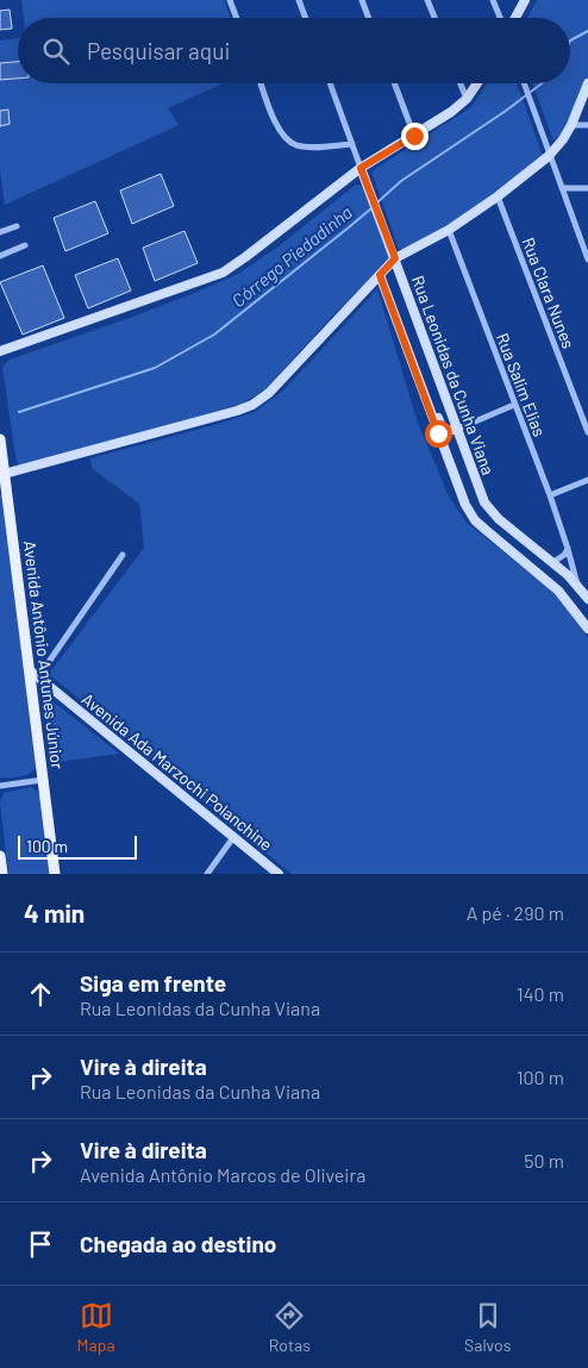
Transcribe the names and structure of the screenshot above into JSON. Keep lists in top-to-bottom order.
{
  "streets": {
    "main road": ["Rua Leonidas da Cunha Viana", "Avenida Antônio Antunes Júnior", "Avenida Ada Marzochi Polanchine"],
    "street": ["Rua Clara Nunes", "Rua Salim Elias"]
  },
  "crossings": [
    ["Rua Leonidas da Cunha Viana", "Rua Salim Elias"],
    ["Avenida Antônio Antunes Júnior", "Avenida Ada Marzochi Polanchine"]
  ],
  "water": ["Córrego Piedadinha"],
  "scale_bar": "100 m",
  "page": {
    "search": "Pesquisar aqui",
    "scale": "100 m",
    "heading": ["4 min", "A pé · 290 m"],
    "list": [
      ["Siga em frente", "Rua Leonidas da Cunha Viana", "140 m"],
      ["Vire à direita", "Rua Leonidas da Cunha Viana", "100 m"],
      ["Vire à direita", "Avenida Antônio Marcos de Oliveira", "50 m"],
      "Chegada ao destino"
    ],
    "nav": ["Mapa", "Rotas", "Salvos"]
  }
}
